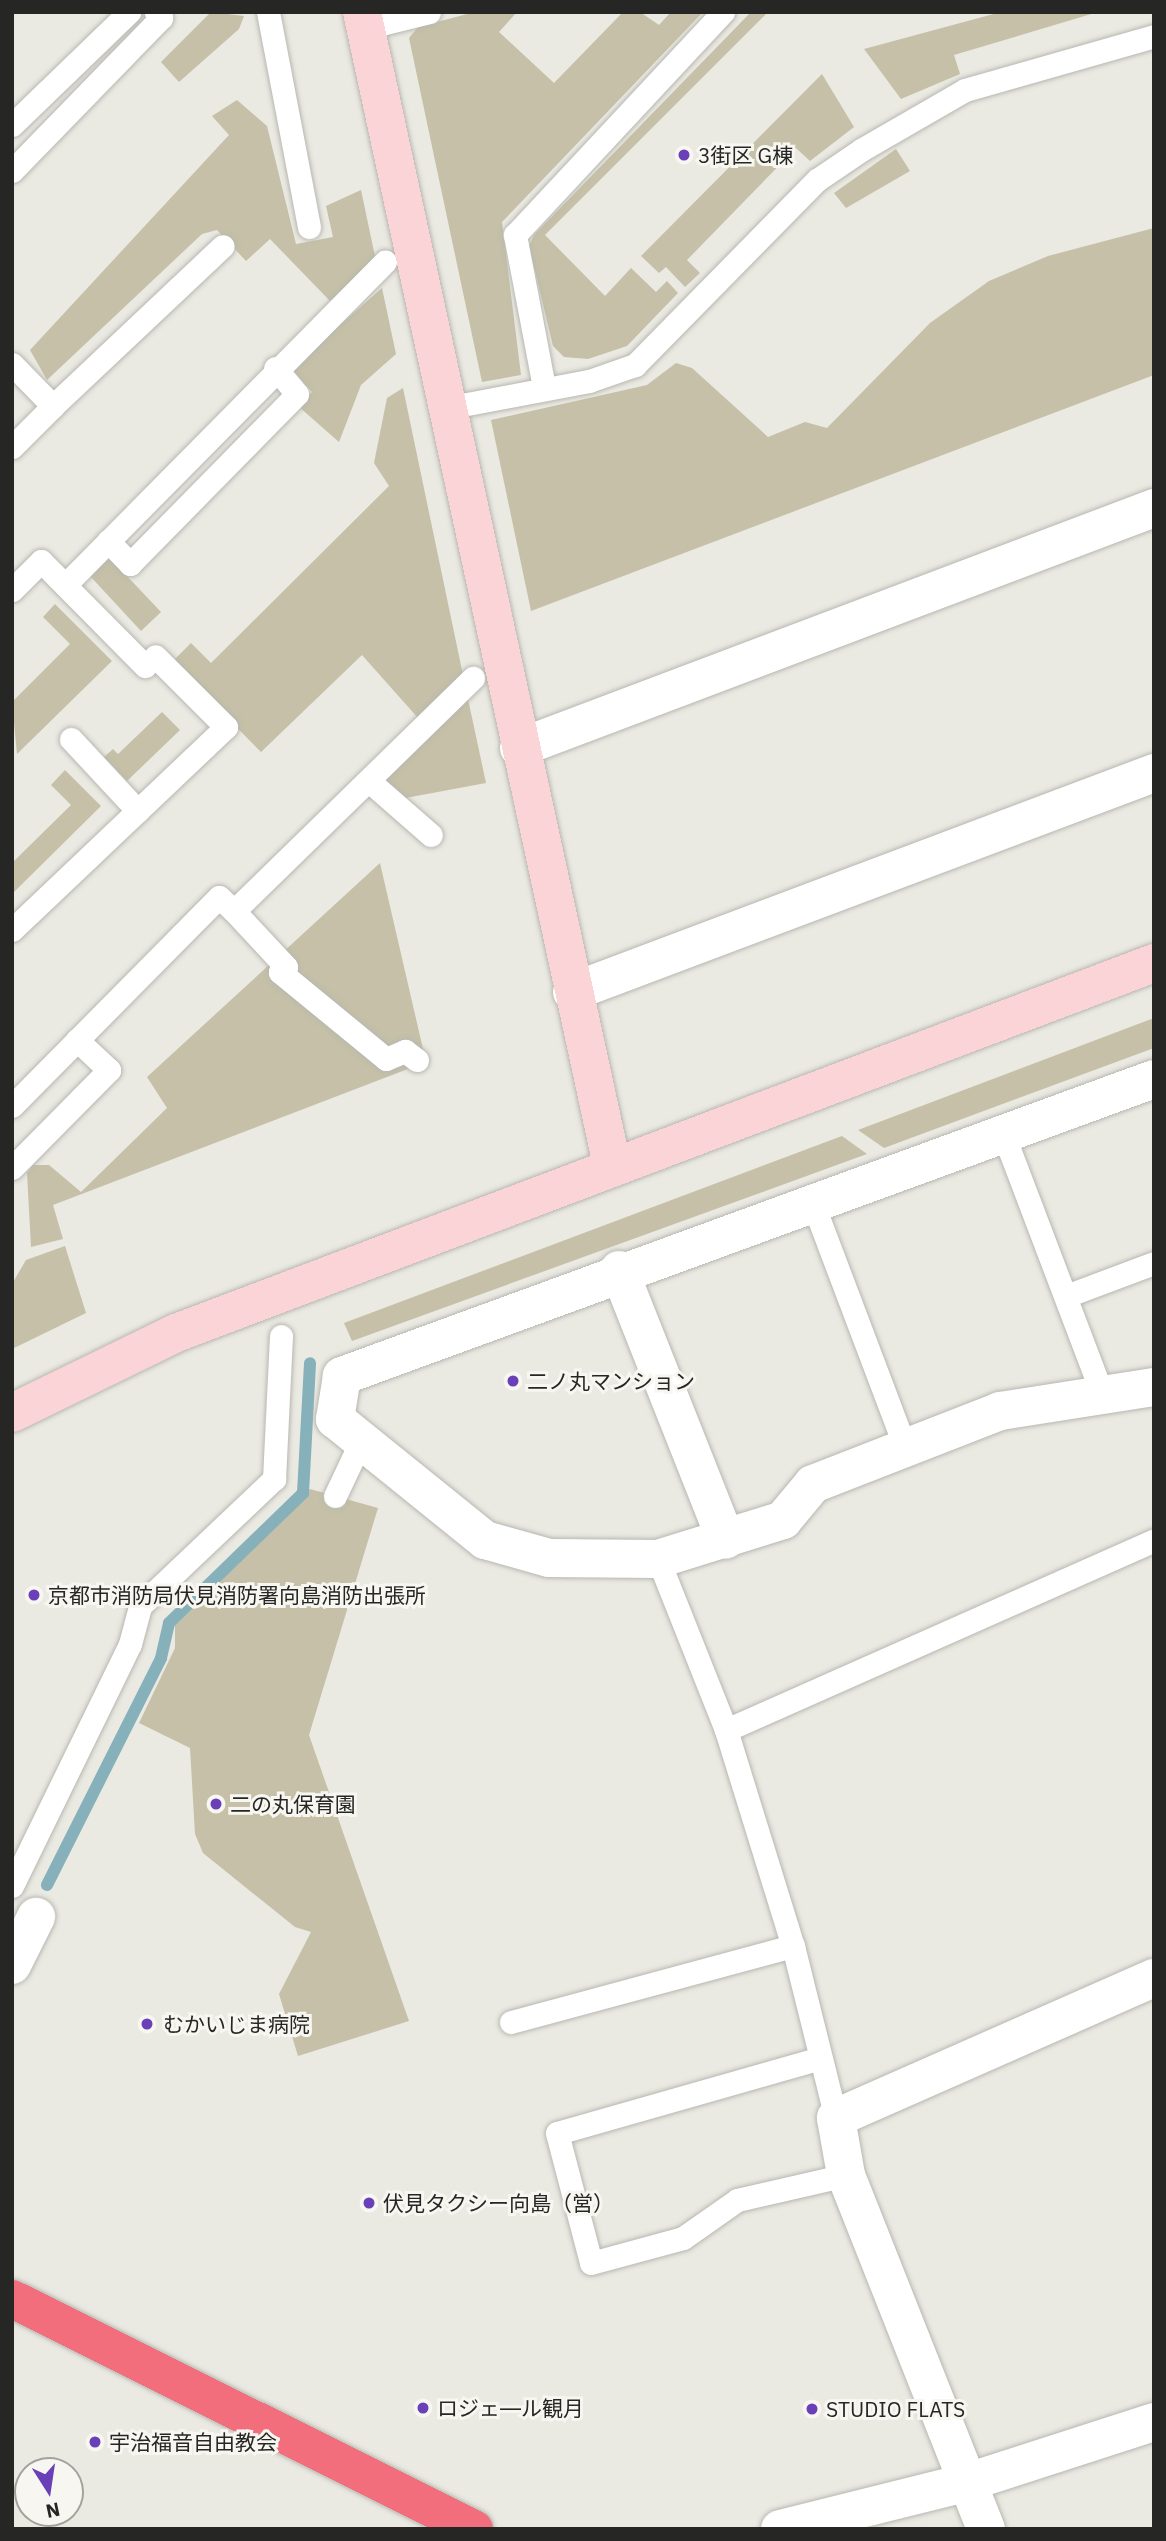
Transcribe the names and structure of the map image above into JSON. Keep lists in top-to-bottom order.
{
  "places": [
    "3街区 G棟",
    "二ノ丸マンション",
    "京都市消防局伏見消防署向島消防出張所",
    "二の丸保育園",
    "むかいじま病院",
    "伏見タクシー向島（営）",
    "ロジェ―ル観月",
    "STUDIO FLATS",
    "宇治福音自由教会"
  ],
  "north": "bottom"
}
